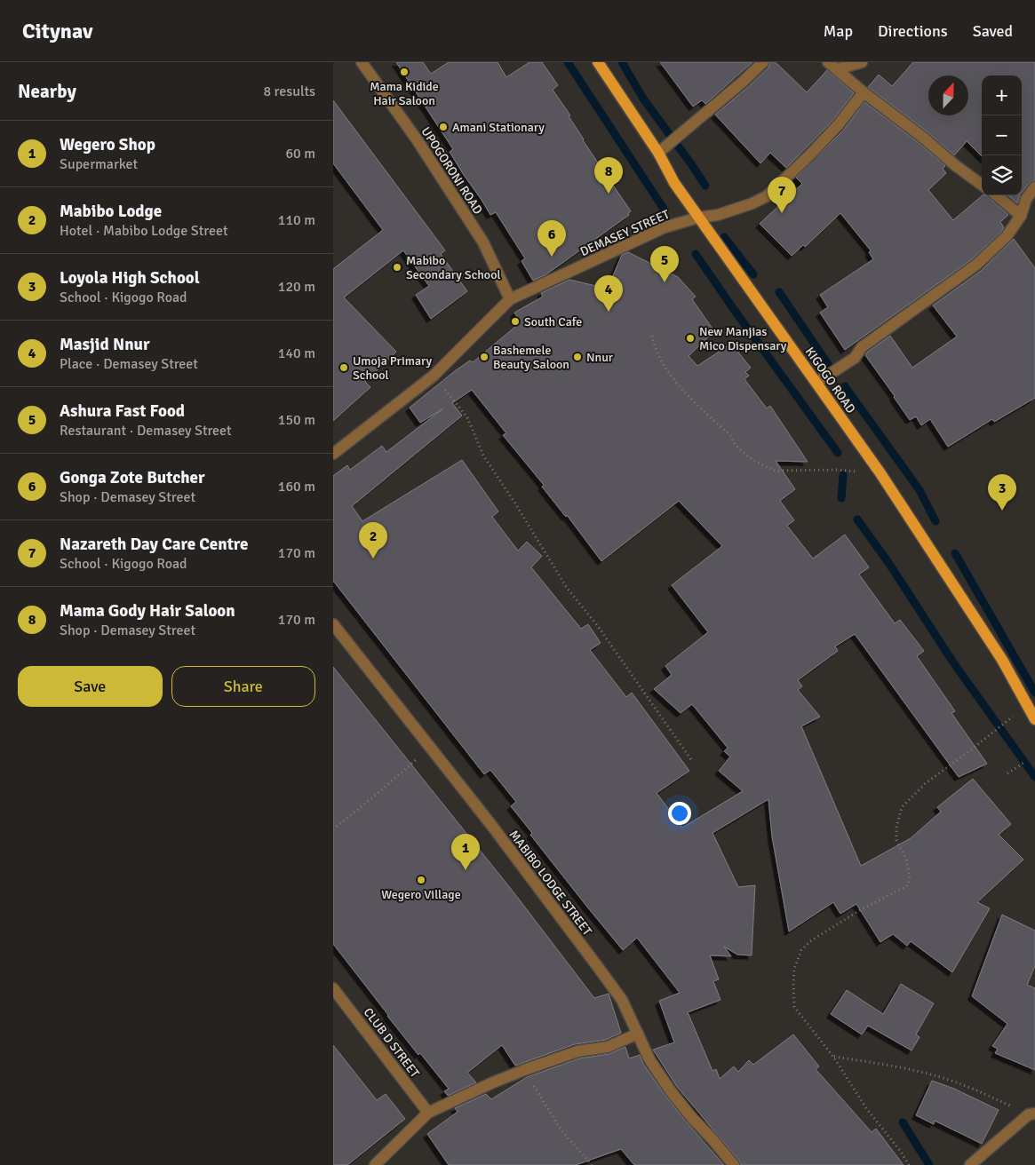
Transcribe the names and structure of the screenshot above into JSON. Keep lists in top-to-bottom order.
{
  "streets": {
    "main road": ["KIGOGO ROAD"],
    "street": [
      "UPOGORONI ROAD",
      "DEMASEY STREET",
      "MABIBO LODGE STREET",
      "CLUB D STREET"
    ]
  },
  "crossings": [
    ["UPOGORONI ROAD", "DEMASEY STREET"],
    ["DEMASEY STREET", "KIGOGO ROAD"]
  ],
  "places": [
    "Mama Kidide Hair Saloon",
    "Amani Stationary",
    "Mabibo Secondary School",
    "South Cafe",
    "New Manjias Mico Dispensary",
    "Bashemele Beauty Saloon",
    "Nnur",
    "Umoja Primary School",
    "Wegero Village"
  ],
  "north": "top",
  "page": {
    "header": "Citynav",
    "nav": ["Map", "Directions", "Saved"],
    "heading": ["Nearby", "8 results"],
    "map_buttons": ["+", "−"],
    "list": [
      {
        "mark": "1",
        "name": "Wegero Shop",
        "note": "Supermarket",
        "value": "60 m"
      },
      {
        "mark": "2",
        "name": "Mabibo Lodge",
        "note": "Hotel · Mabibo Lodge Street",
        "value": "110 m"
      },
      {
        "mark": "3",
        "name": "Loyola High School",
        "note": "School · Kigogo Road",
        "value": "120 m"
      },
      {
        "mark": "4",
        "name": "Masjid Nnur",
        "note": "Place · Demasey Street",
        "value": "140 m"
      },
      {
        "mark": "5",
        "name": "Ashura Fast Food",
        "note": "Restaurant · Demasey Street",
        "value": "150 m"
      },
      {
        "mark": "6",
        "name": "Gonga Zote Butcher",
        "note": "Shop · Demasey Street",
        "value": "160 m"
      },
      {
        "mark": "7",
        "name": "Nazareth Day Care Centre",
        "note": "School · Kigogo Road",
        "value": "170 m"
      },
      {
        "mark": "8",
        "name": "Mama Gody Hair Saloon",
        "note": "Shop · Demasey Street",
        "value": "170 m"
      }
    ],
    "pins": [
      "8",
      "7",
      "6",
      "5",
      "4",
      "3",
      "2",
      "1"
    ],
    "buttons": ["Save", "Share"]
  }
}
